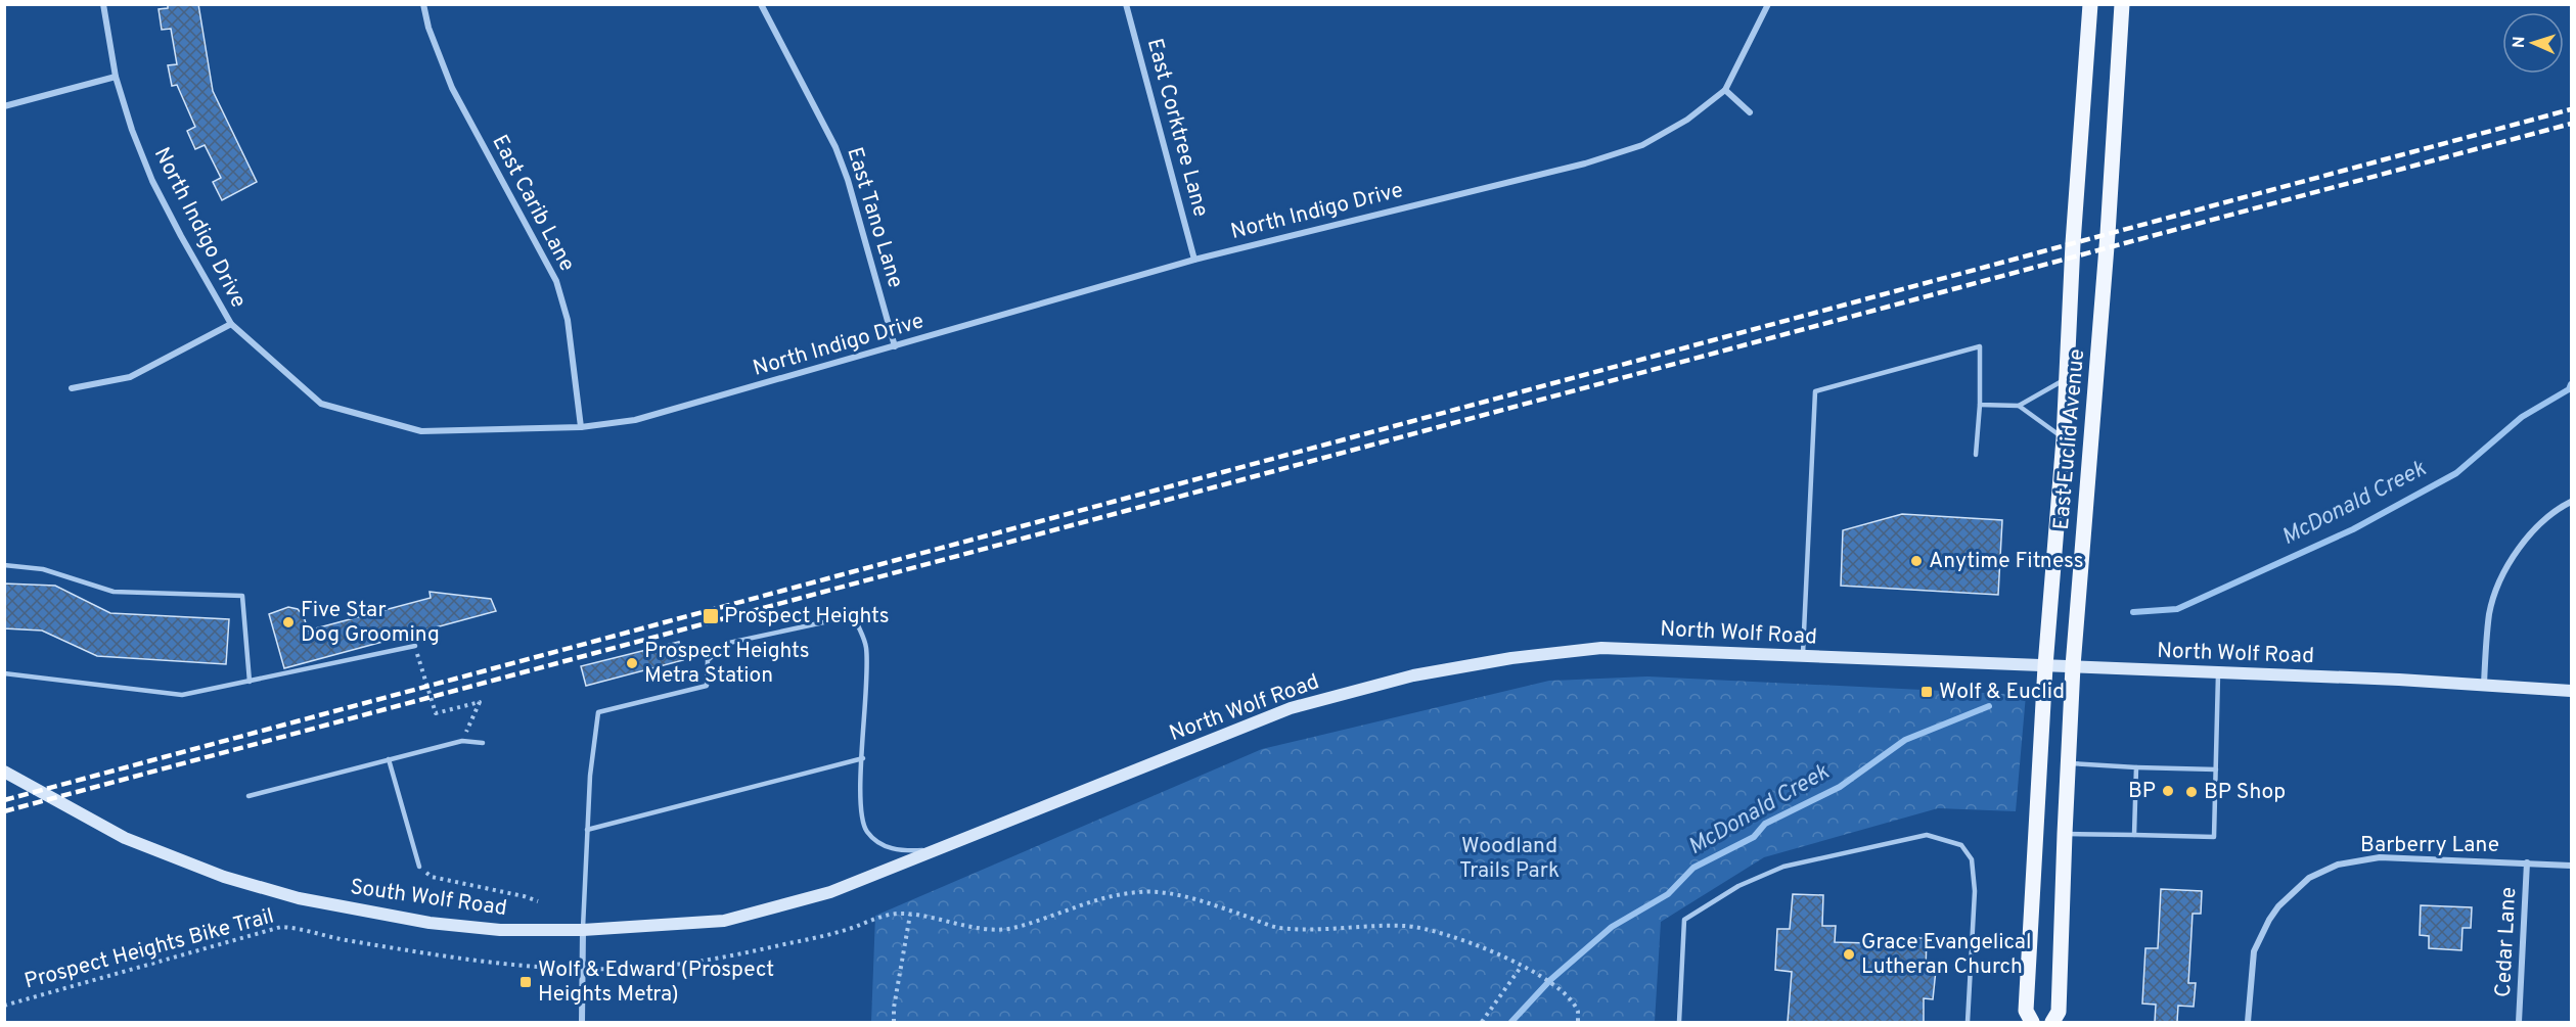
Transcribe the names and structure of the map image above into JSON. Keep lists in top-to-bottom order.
{
  "streets": {
    "main road": ["East Euclid Avenue", "North Wolf Road", "South Wolf Road"],
    "street": [
      "East Corktree Lane",
      "East Carib Lane",
      "North Indigo Drive",
      "East Tano Lane",
      "Barberry Lane",
      "Cedar Lane"
    ],
    "path": ["Prospect Heights Bike Trail"]
  },
  "crossings": [
    ["East Corktree Lane", "North Indigo Drive"],
    ["East Carib Lane", "North Indigo Drive"],
    ["North Indigo Drive", "East Tano Lane"],
    ["East Euclid Avenue", "North Wolf Road"],
    ["North Wolf Road", "South Wolf Road"],
    ["Barberry Lane", "Cedar Lane"]
  ],
  "water": ["McDonald Creek"],
  "parks": ["Woodland Trails Park"],
  "places": {
    "other": [
      "Anytime Fitness",
      "Five Star Dog Grooming",
      "Prospect Heights Metra Station",
      "BP",
      "BP Shop",
      "Grace Evangelical Lutheran Church"
    ],
    "transit": ["Prospect Heights", "Wolf & Euclid", "Wolf & Edward (Prospect Heights Metra)"]
  },
  "north": "left"
}
